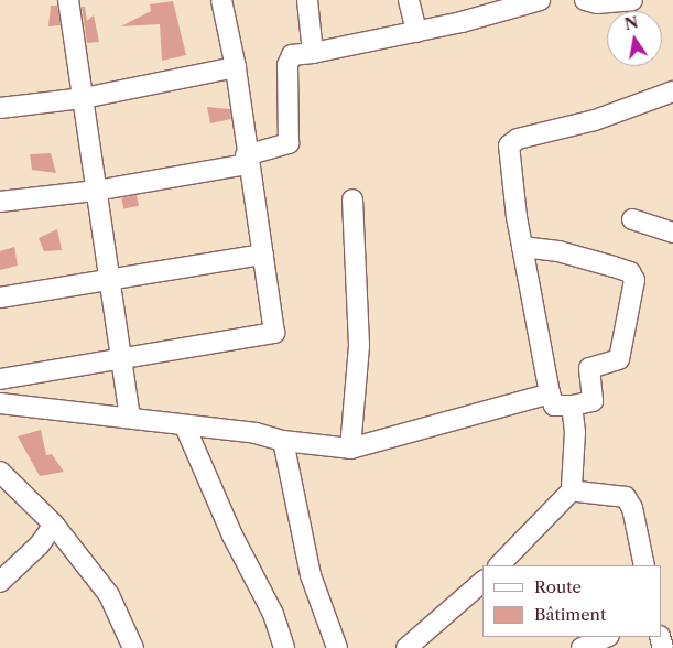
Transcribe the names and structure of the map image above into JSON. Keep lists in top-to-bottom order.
{
  "legend": ["Route", "Bâtiment"],
  "north": "top"
}
